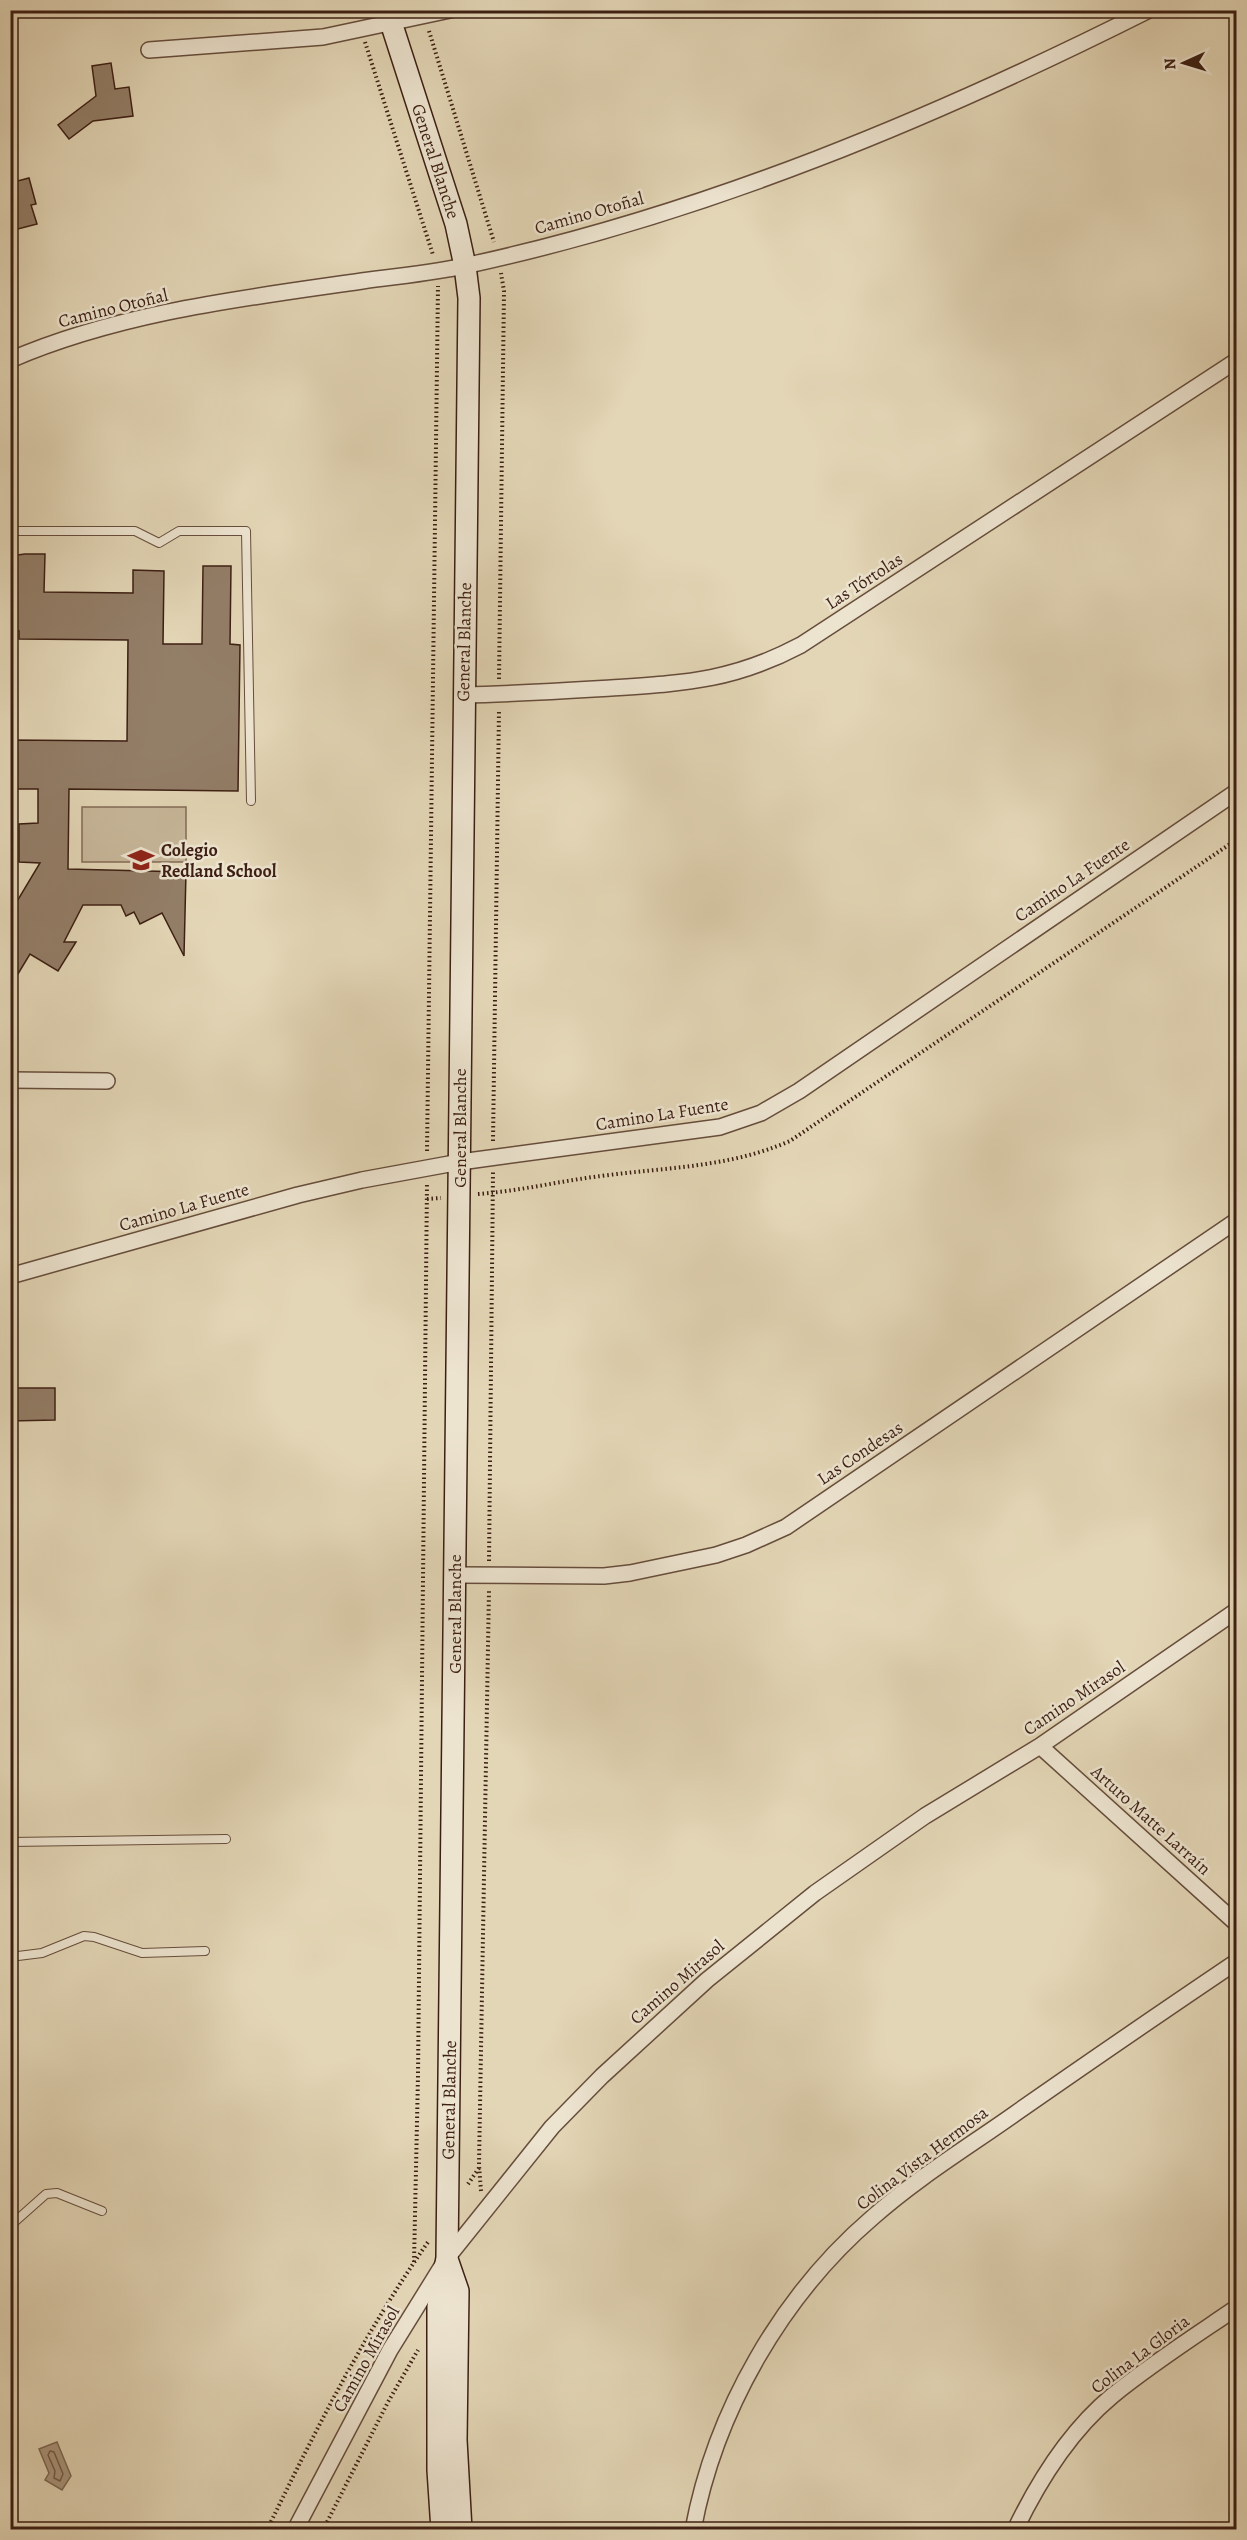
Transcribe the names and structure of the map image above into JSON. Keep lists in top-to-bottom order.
{
  "streets": {
    "main road": ["General Blanche"],
    "street": [
      "Camino Otoñal",
      "Las Tórtolas",
      "Camino La Fuente",
      "Las Condesas",
      "Camino Mirasol",
      "Arturo Matte Larraín",
      "Colina Vista Hermosa",
      "Colina La Gloria"
    ]
  },
  "crossings": [
    ["General Blanche", "Camino Otoñal"],
    ["General Blanche", "Las Tórtolas"],
    ["General Blanche", "Camino La Fuente"],
    ["General Blanche", "Las Condesas"],
    ["General Blanche", "Camino Mirasol"],
    ["Camino Mirasol", "Arturo Matte Larraín"]
  ],
  "places": {
    "school or university": ["Colegio Redland School"]
  },
  "north": "left"
}
